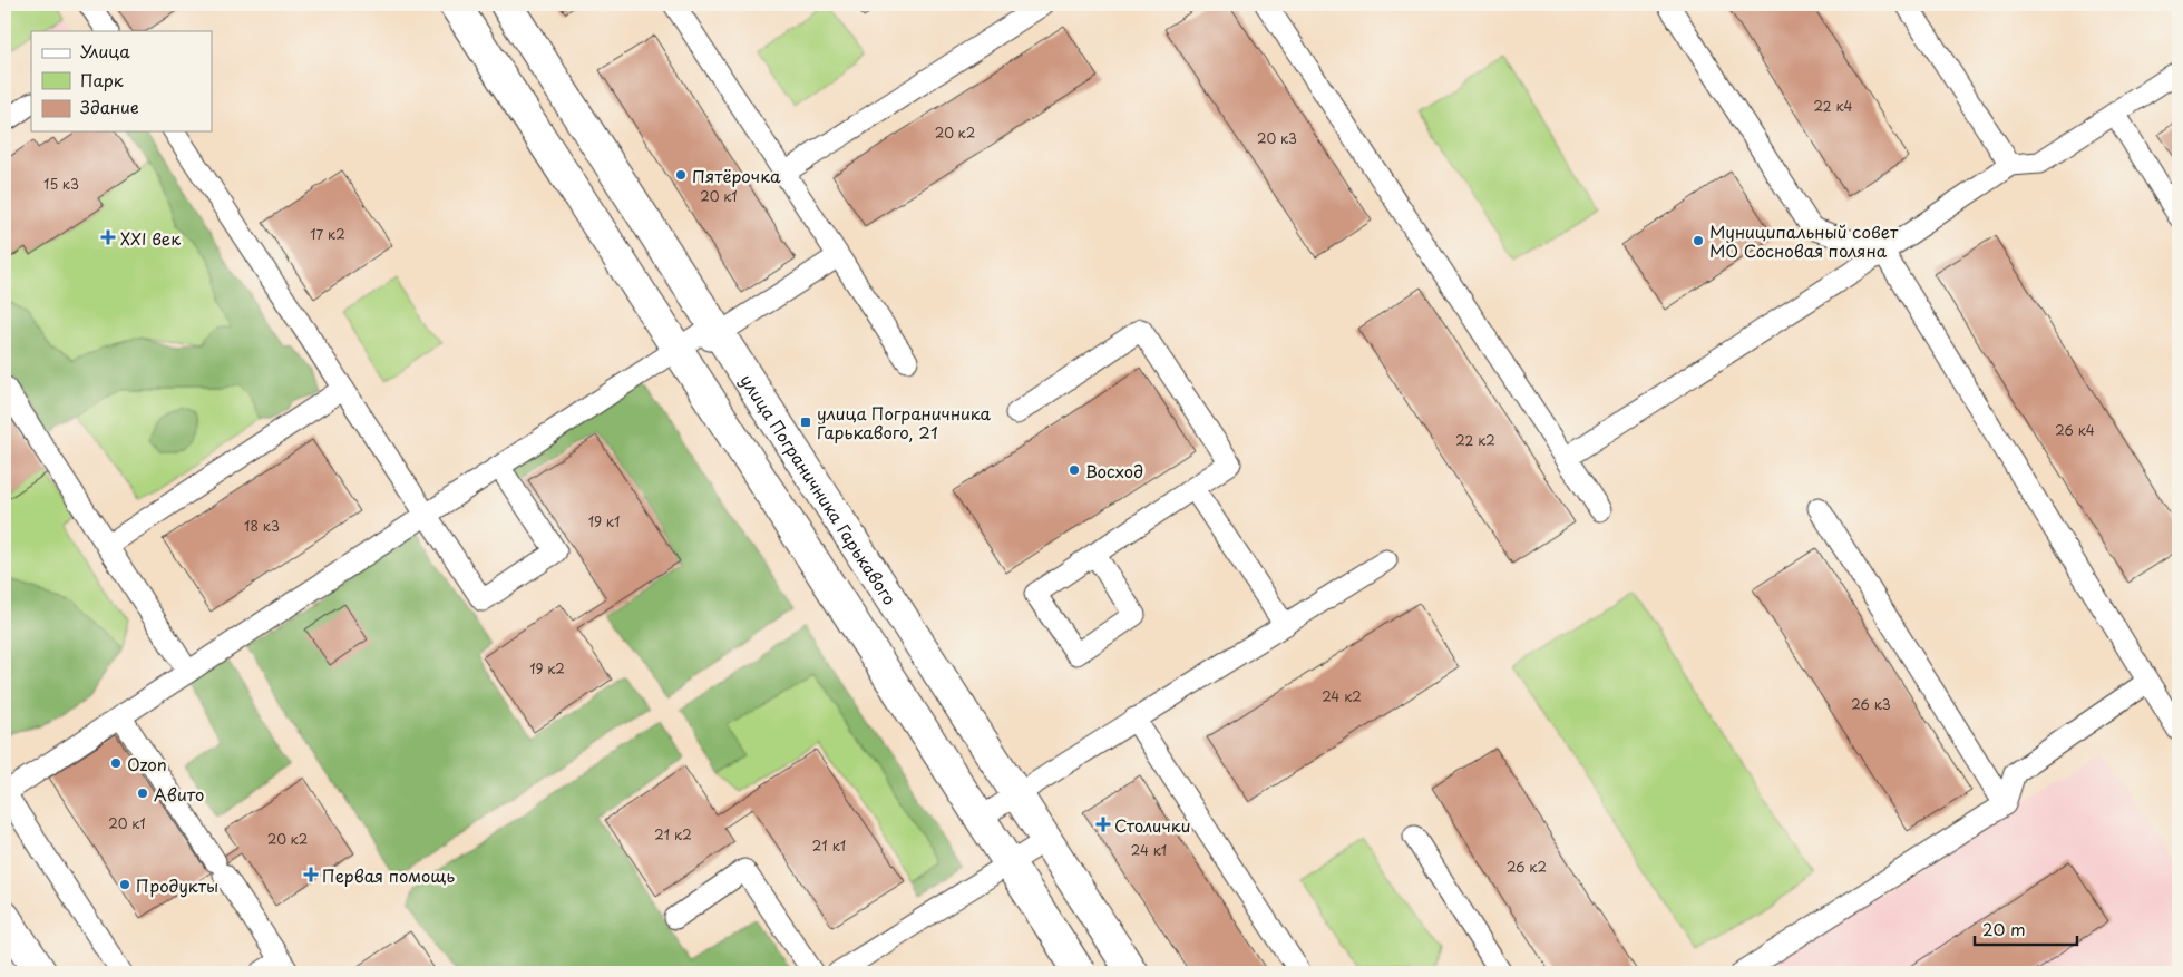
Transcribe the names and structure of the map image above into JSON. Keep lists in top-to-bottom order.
{
  "streets": {
    "street": ["улица Пограничника Гарькавого"]
  },
  "places": {
    "other": [
      "Пятёрочка",
      "Муниципальный совет МО Сосновая поляна",
      "Восход",
      "Ozon",
      "Авито",
      "Продукты"
    ],
    "health": ["XXI век", "Столички", "Первая помощь"],
    "transit": ["улица Пограничника Гарькавого, 21"]
  },
  "house_numbers": [
    "22 к4",
    "20 к2",
    "20 к3",
    "15 к3",
    "20 к1",
    "17 к2",
    "26 к4",
    "22 к2",
    "19 к1",
    "18 к3",
    "19 к2",
    "24 к2",
    "26 к3",
    "20 к1",
    "21 к2",
    "20 к2",
    "21 к1",
    "24 к1",
    "26 к2"
  ],
  "legend": ["Улица", "Парк", "Здание"],
  "scale_bar": "20 m"
}
